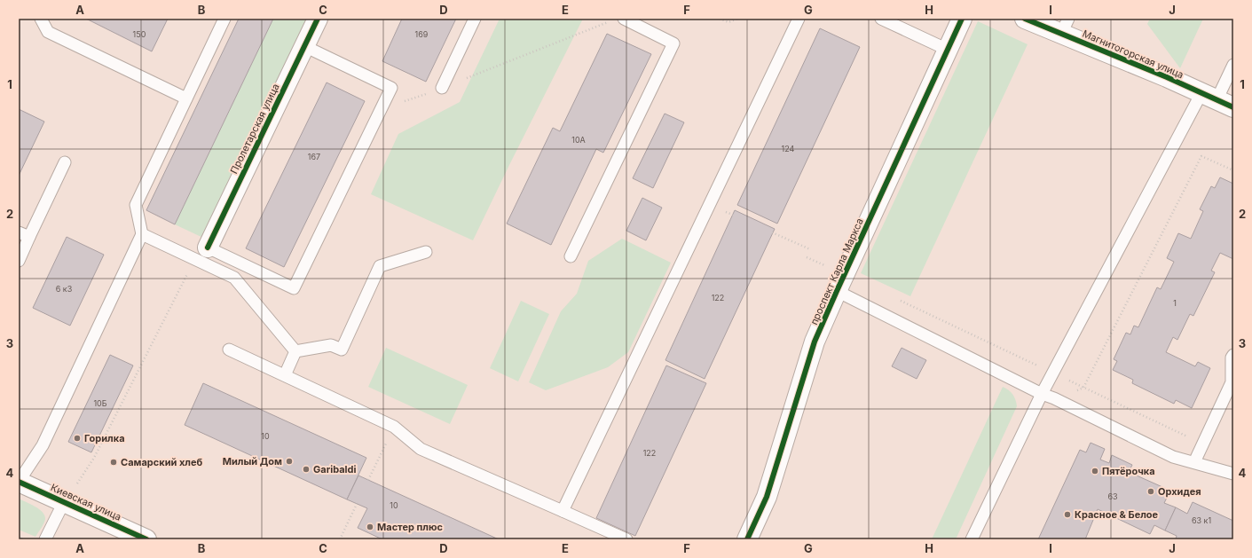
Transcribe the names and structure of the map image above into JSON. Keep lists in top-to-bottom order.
{
  "streets": {
    "street": [
      "Магнитогорская улица",
      "Пролетарская улица",
      "проспект Карла Маркса",
      "Киевская улица"
    ]
  },
  "places": [
    "Горилка",
    "Милый Дом",
    "Самарский хлеб",
    "Garibaldi",
    "Пятёрочка",
    "Орхидея",
    "Красное & Белое",
    "Мастер плюс"
  ],
  "house_numbers": [
    "150",
    "169",
    "10А",
    "124",
    "167",
    "6 к3",
    "122",
    "1",
    "10Б",
    "10",
    "122",
    "63",
    "10",
    "63 к1"
  ],
  "grid": {
    "columns": [
      "A",
      "B",
      "C",
      "D",
      "E",
      "F",
      "G",
      "H",
      "I",
      "J"
    ],
    "rows": [
      "1",
      "2",
      "3",
      "4"
    ]
  }
}
